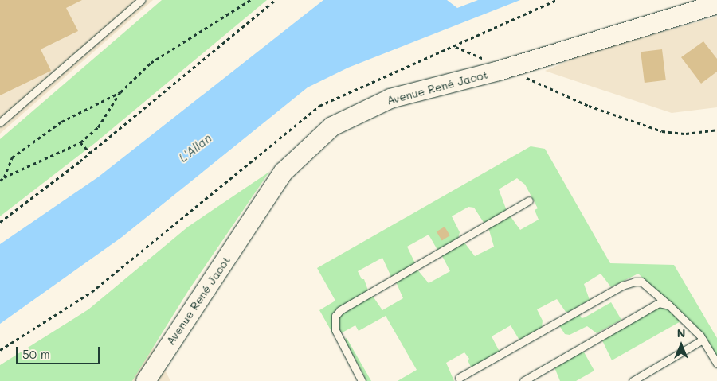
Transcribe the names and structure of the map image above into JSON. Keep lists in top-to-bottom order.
{
  "streets": {
    "main road": ["Avenue René Jacot"]
  },
  "water": ["L'Allan"],
  "scale_bar": "50 m",
  "north": "top"
}
